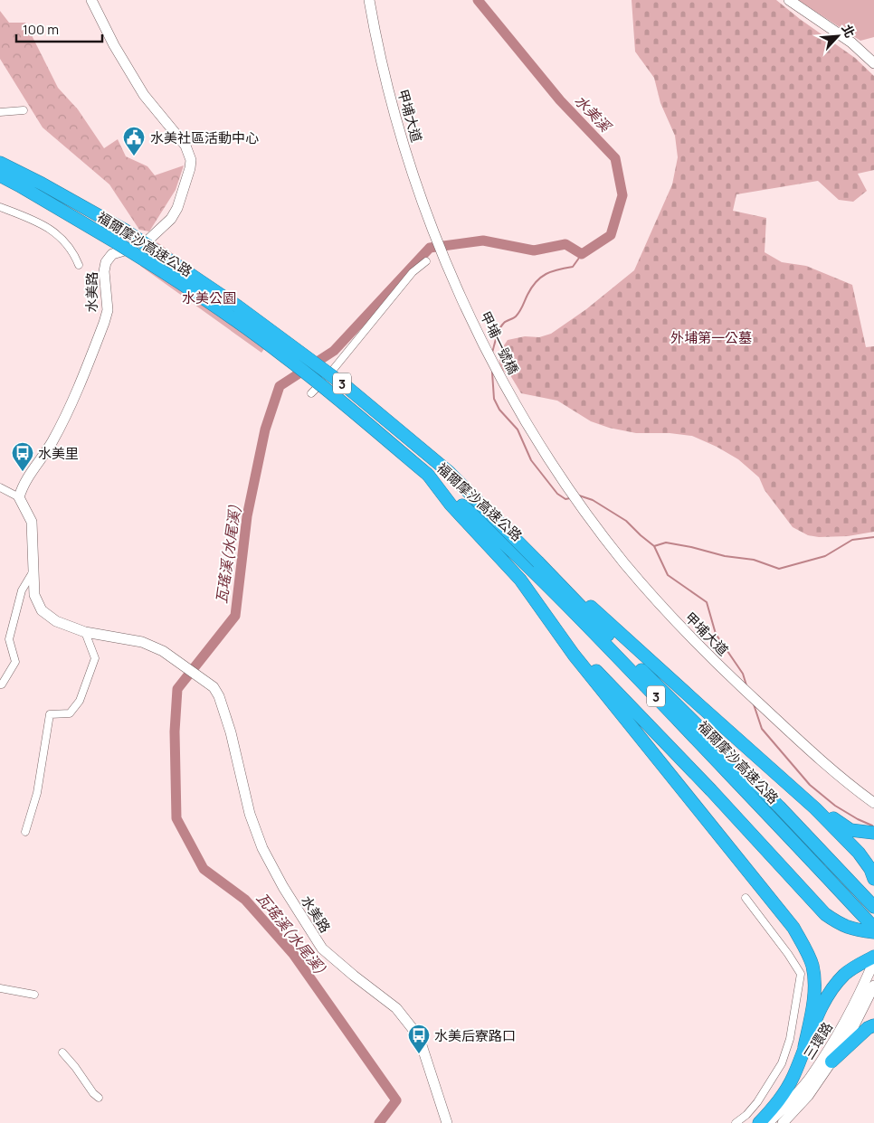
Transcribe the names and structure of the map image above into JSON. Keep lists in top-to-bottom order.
{
  "streets": {
    "highway": ["福爾摩沙高速公路", "3"],
    "street": [
      "甲埔大道",
      "水美路",
      "甲埔一號橋",
      "三環路"
    ]
  },
  "crossings": [
    ["甲埔大道", "甲埔一號橋"]
  ],
  "water": ["水美溪", "瓦瑤溪(水尾溪)"],
  "parks": ["水美公園", "外埔第一公墓"],
  "places": {
    "public building": ["水美社區活動中心"],
    "bus stop": ["水美里", "水美后寮路口"]
  },
  "scale_bar": "100 m",
  "north": "top right"
}
